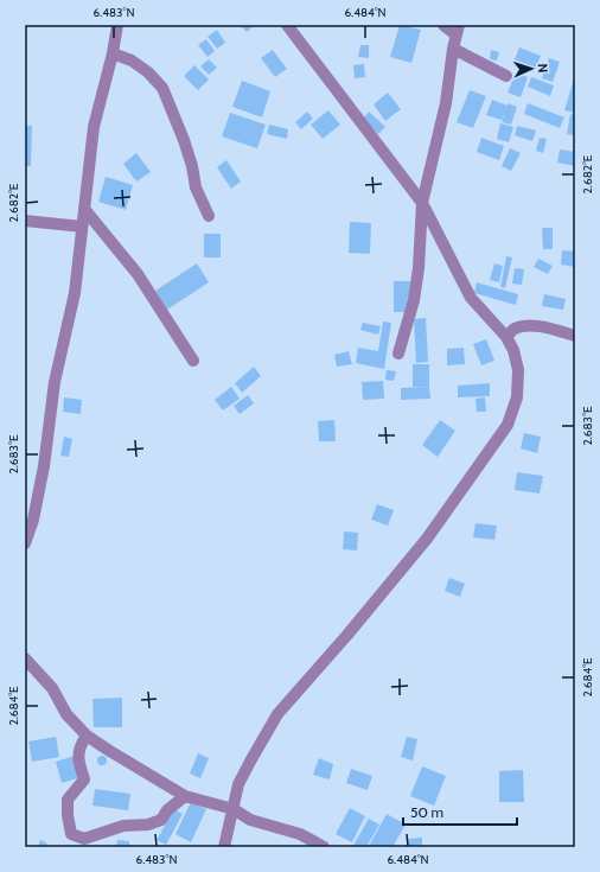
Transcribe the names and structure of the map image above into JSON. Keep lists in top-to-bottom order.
{
  "scale_bar": "50 m",
  "north": "right",
  "coordinates": [
    "6.483°N",
    "6.484°N",
    "2.682°E",
    "2.683°E",
    "2.684°E"
  ]
}
